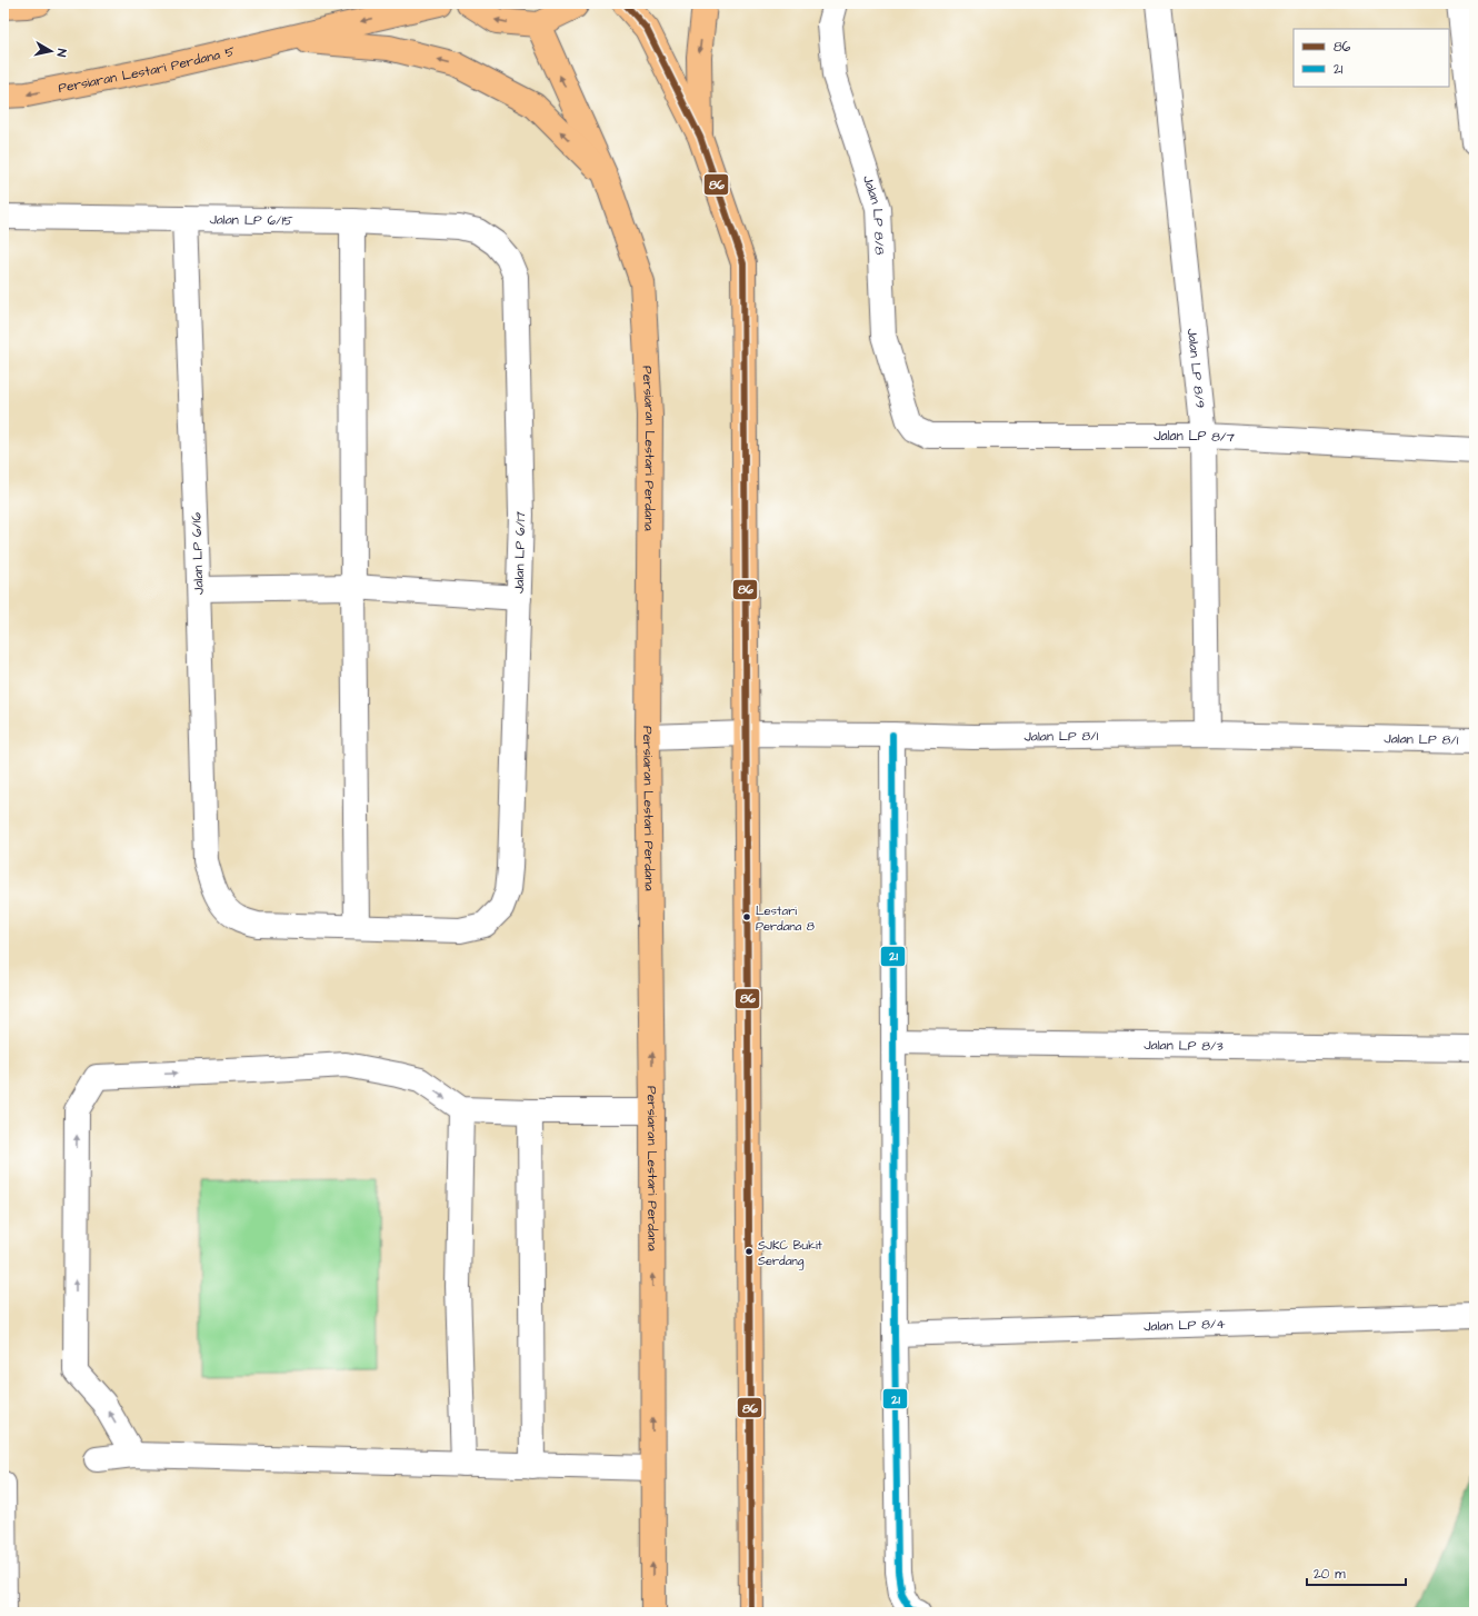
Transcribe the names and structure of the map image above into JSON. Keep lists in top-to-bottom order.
{
  "streets": {
    "main road": ["Persiaran Lestari Perdana 5", "Persiaran Lestari Perdana"],
    "street": [
      "Jalan LP 8/8",
      "Jalan LP 6/15",
      "Jalan LP 8/9",
      "Jalan LP 8/7",
      "Jalan LP 6/17",
      "Jalan LP 6/16",
      "Jalan LP 8/1",
      "Jalan LP 8/3",
      "Jalan LP 8/4"
    ]
  },
  "crossings": [
    ["Jalan LP 8/8", "Jalan LP 8/7"],
    ["Jalan LP 6/15", "Jalan LP 6/17"],
    ["Jalan LP 6/15", "Jalan LP 6/16"],
    ["Jalan LP 8/9", "Jalan LP 8/7"],
    ["Jalan LP 8/9", "Jalan LP 8/1"],
    ["Persiaran Lestari Perdana", "Jalan LP 8/1"],
    ["Jalan LP 6/17", "Jalan LP 6/16"]
  ],
  "one_way": ["Persiaran Lestari Perdana 5"],
  "places": ["Lestari Perdana 8", "SJKC Bukit Serdang"],
  "lines": ["transit line 86", "transit line 21"],
  "legend": ["86", "21"],
  "scale_bar": "20 m",
  "north": "right"
}
